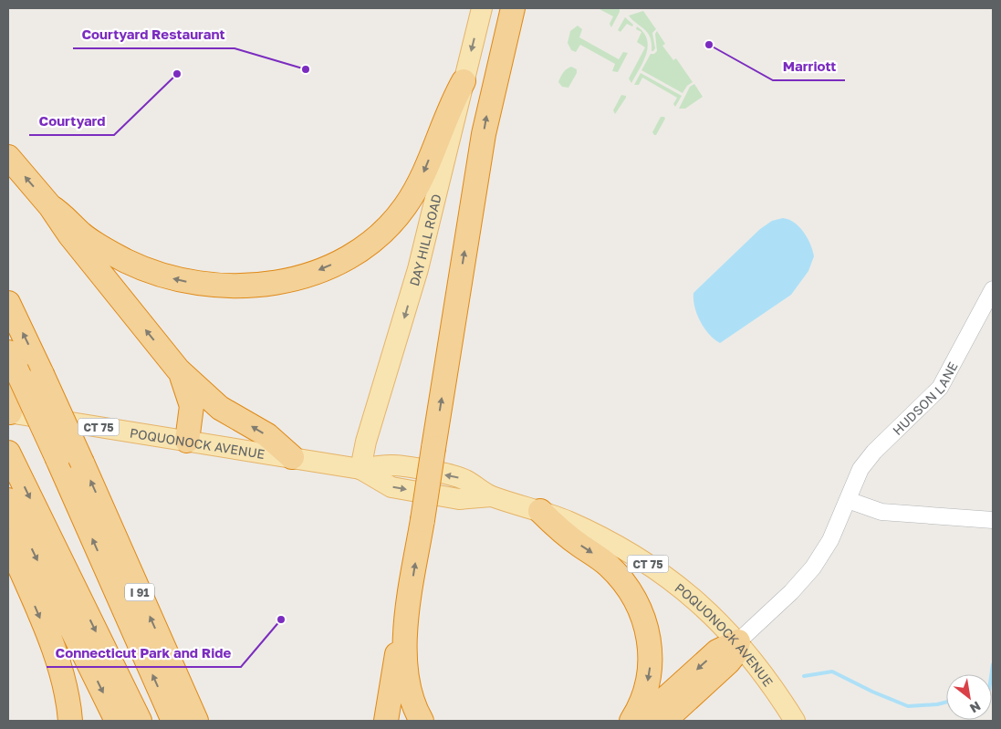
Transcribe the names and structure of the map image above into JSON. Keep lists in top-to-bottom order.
{
  "streets": {
    "highway": ["I 91"],
    "main road": ["DAY HILL ROAD", "CT 75", "POQUONOCK AVENUE"],
    "street": ["HUDSON LANE"]
  },
  "crossings": [
    ["DAY HILL ROAD", "POQUONOCK AVENUE"],
    ["HUDSON LANE", "POQUONOCK AVENUE"]
  ],
  "one_way": ["DAY HILL ROAD"],
  "places": [
    "Marriott",
    "Courtyard Restaurant",
    "Courtyard",
    "Connecticut Park and Ride"
  ],
  "north": "bottom right"
}
